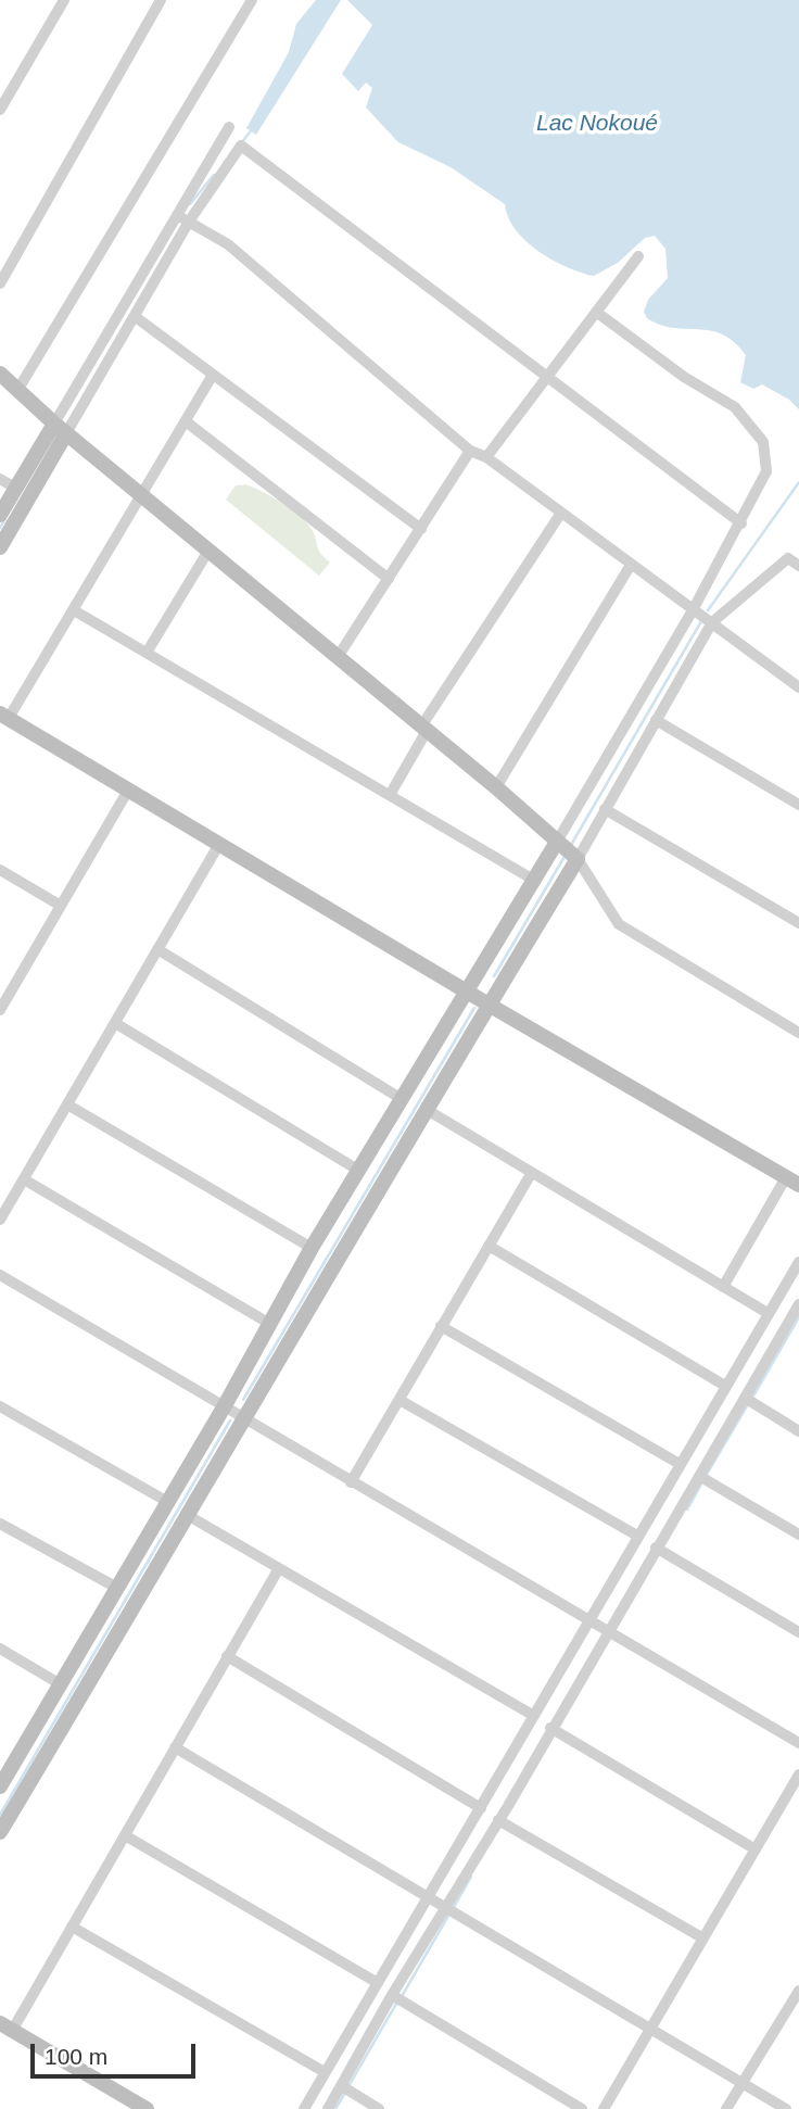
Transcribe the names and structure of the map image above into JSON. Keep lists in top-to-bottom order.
{
  "water": ["Lac Nokoué"],
  "scale_bar": "100 m"
}
